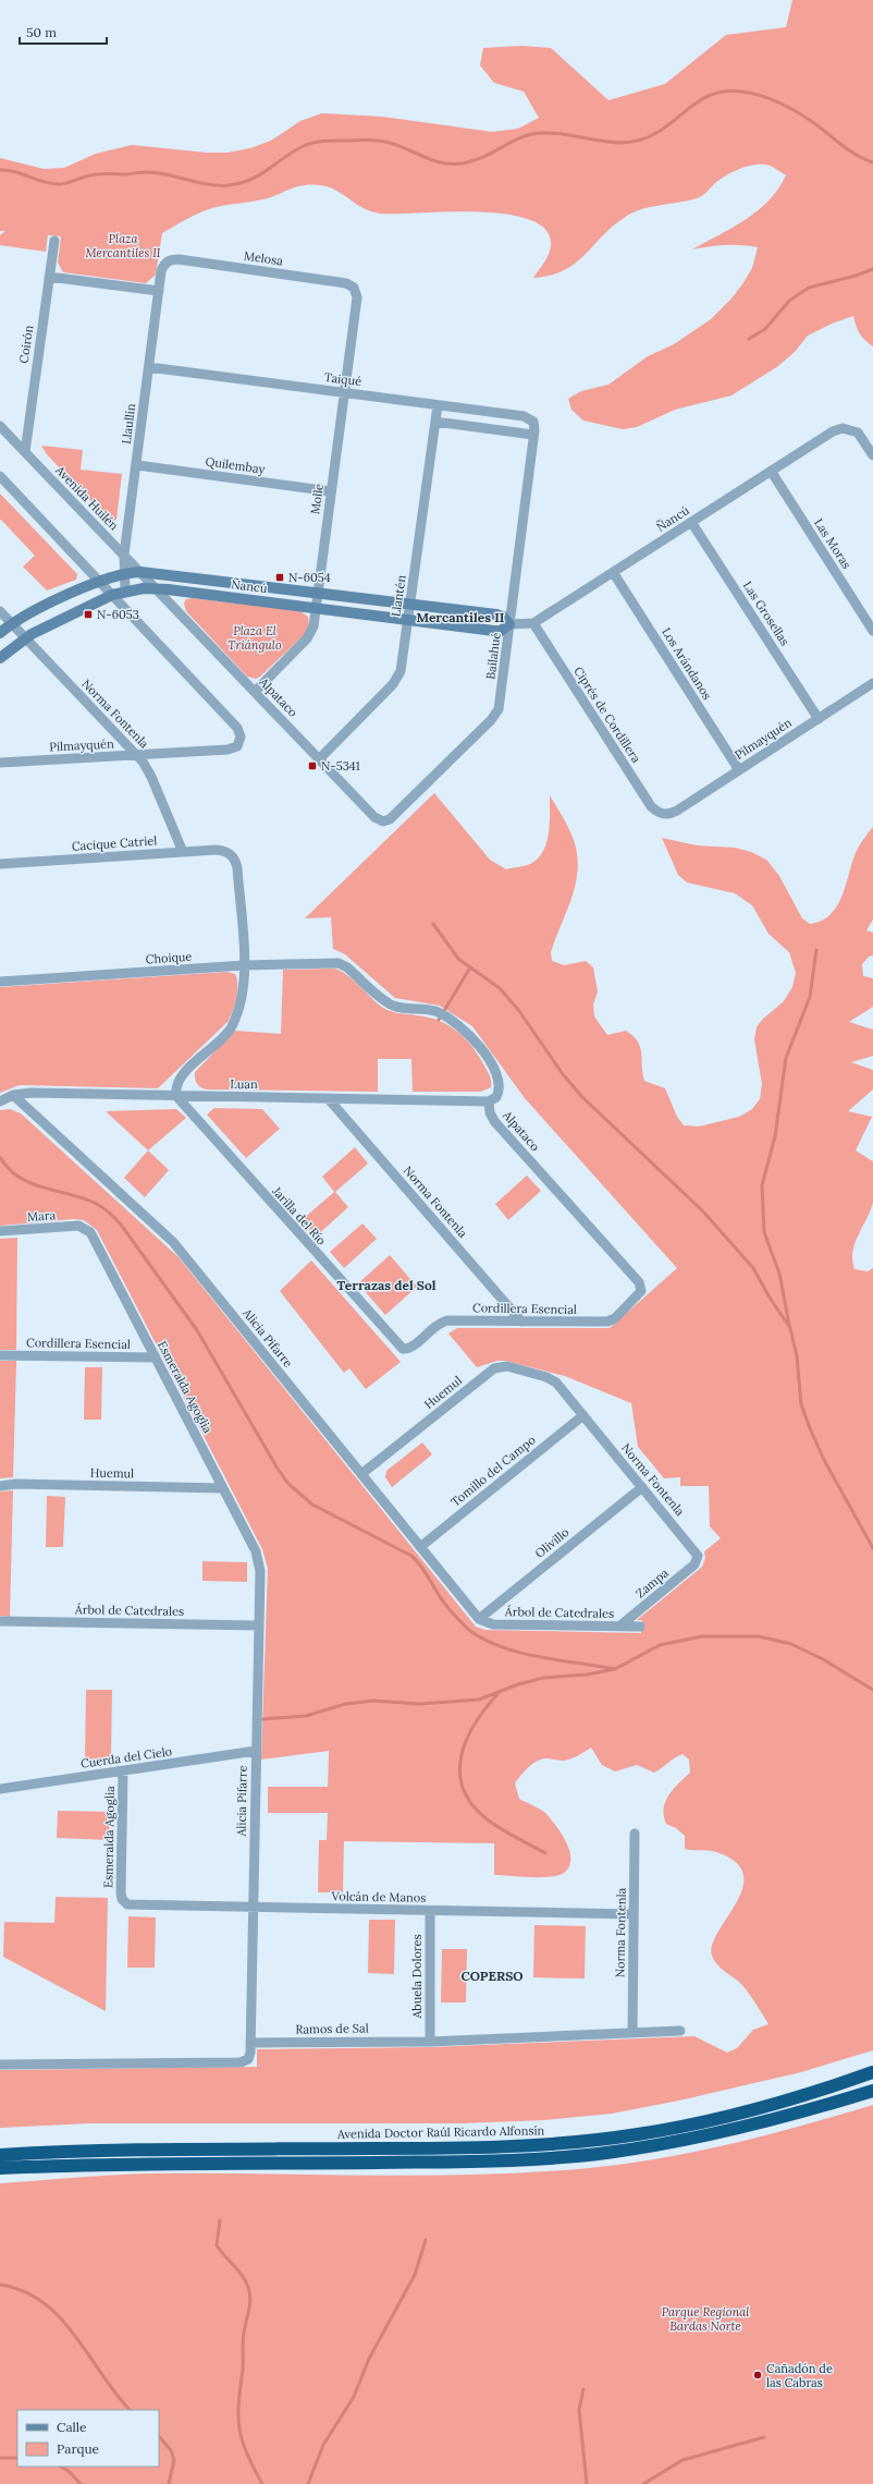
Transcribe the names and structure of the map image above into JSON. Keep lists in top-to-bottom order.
{
  "streets": {
    "highway": ["Avenida Doctor Raúl Ricardo Alfonsín"],
    "street": [
      "Melosa",
      "Coirón",
      "Taiqué",
      "Llaullín",
      "Quilembay",
      "Avenida Huilén",
      "Molle",
      "Ñancú",
      "Las Moras",
      "Llantén",
      "Las Grosellas",
      "Bailahué",
      "Los Arándanos",
      "Alpataco",
      "Norma Fontenla",
      "Ciprés de Cordillera",
      "Pilmayquén",
      "Cacique Catriel",
      "Choique",
      "Luan",
      "Mara",
      "Jarilla del Río",
      "Cordillera Esencial",
      "Alicia Pifarre",
      "Esmeralda Agoglia",
      "Huemul",
      "Tomillo del Campo",
      "Olivillo",
      "Zampa",
      "Árbol de Catedrales",
      "Cuerda del Cielo",
      "Volcán de Manos",
      "Abuela Dolores",
      "Ramos de Sal"
    ]
  },
  "crossings": [
    ["Melosa", "Llaullín"],
    ["Melosa", "Molle"],
    ["Coirón", "Avenida Huilén"],
    ["Taiqué", "Llaullín"],
    ["Taiqué", "Molle"],
    ["Taiqué", "Llantén"],
    ["Taiqué", "Bailahué"],
    ["Llaullín", "Quilembay"],
    ["Llaullín", "Avenida Huilén"],
    ["Llaullín", "Ñancú"],
    ["Quilembay", "Molle"],
    ["Avenida Huilén", "Ñancú"],
    ["Avenida Huilén", "Alpataco"],
    ["Molle", "Ñancú"],
    ["Molle", "Alpataco"],
    ["Ñancú", "Las Moras"],
    ["Ñancú", "Llantén"],
    ["Ñancú", "Las Grosellas"],
    ["Ñancú", "Bailahué"],
    ["Ñancú", "Los Arándanos"],
    ["Ñancú", "Alpataco"],
    ["Ñancú", "Norma Fontenla"],
    ["Ñancú", "Ciprés de Cordillera"],
    ["Ñancú", "Pilmayquén"],
    ["Llantén", "Alpataco"],
    ["Las Grosellas", "Pilmayquén"],
    ["Bailahué", "Alpataco"],
    ["Los Arándanos", "Pilmayquén"],
    ["Alpataco", "Choique"],
    ["Alpataco", "Luan"],
    ["Alpataco", "Cordillera Esencial"],
    ["Norma Fontenla", "Pilmayquén"],
    ["Norma Fontenla", "Cacique Catriel"],
    ["Norma Fontenla", "Luan"],
    ["Norma Fontenla", "Cordillera Esencial"],
    ["Norma Fontenla", "Huemul"],
    ["Norma Fontenla", "Tomillo del Campo"],
    ["Norma Fontenla", "Olivillo"],
    ["Norma Fontenla", "Zampa"],
    ["Norma Fontenla", "Volcán de Manos"],
    ["Norma Fontenla", "Ramos de Sal"],
    ["Ciprés de Cordillera", "Pilmayquén"],
    ["Cacique Catriel", "Choique"],
    ["Choique", "Luan"],
    ["Luan", "Jarilla del Río"],
    ["Luan", "Alicia Pifarre"],
    ["Mara", "Esmeralda Agoglia"],
    ["Jarilla del Río", "Cordillera Esencial"],
    ["Cordillera Esencial", "Esmeralda Agoglia"],
    ["Alicia Pifarre", "Esmeralda Agoglia"],
    ["Alicia Pifarre", "Huemul"],
    ["Alicia Pifarre", "Tomillo del Campo"],
    ["Alicia Pifarre", "Olivillo"],
    ["Alicia Pifarre", "Árbol de Catedrales"],
    ["Alicia Pifarre", "Cuerda del Cielo"],
    ["Alicia Pifarre", "Volcán de Manos"],
    ["Alicia Pifarre", "Ramos de Sal"],
    ["Esmeralda Agoglia", "Huemul"],
    ["Esmeralda Agoglia", "Cuerda del Cielo"],
    ["Esmeralda Agoglia", "Volcán de Manos"],
    ["Olivillo", "Árbol de Catedrales"],
    ["Zampa", "Árbol de Catedrales"],
    ["Volcán de Manos", "Abuela Dolores"],
    ["Abuela Dolores", "Ramos de Sal"]
  ],
  "districts": ["Mercantiles II", "Terrazas del Sol", "COPERSO"],
  "parks": ["Plaza Mercantiles II", "Plaza El Triángulo", "Parque Regional Bardas Norte"],
  "places": {
    "transit": ["N-6054", "N-6053", "N-5341"],
    "other": ["Cañadón de las Cabras"]
  },
  "legend": ["Calle", "Parque"],
  "scale_bar": "50 m"
}
